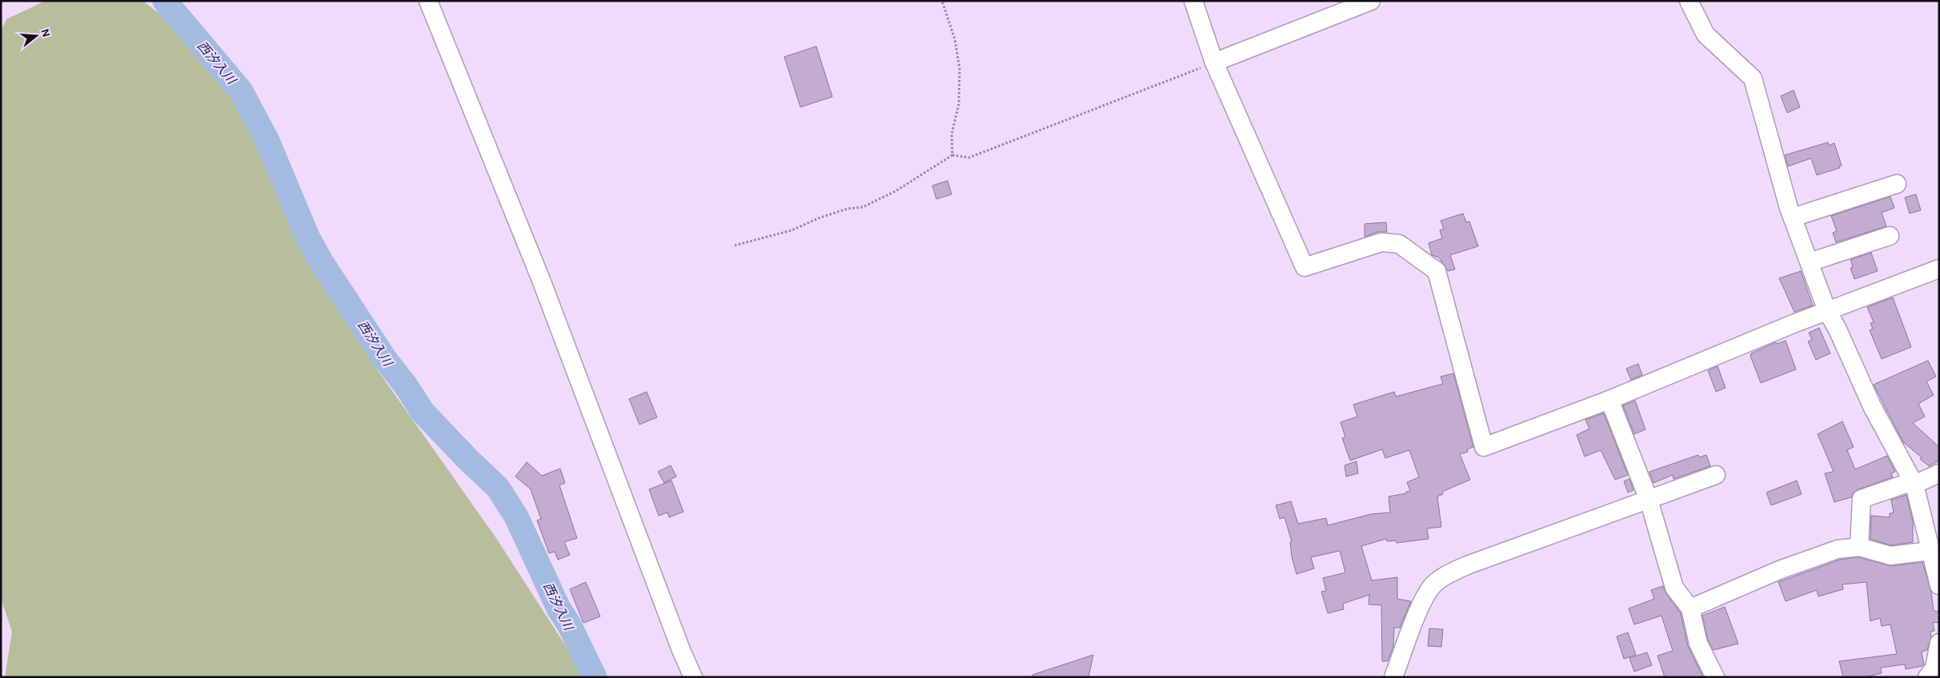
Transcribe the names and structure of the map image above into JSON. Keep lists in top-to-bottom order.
{
  "water": ["西汐入川"],
  "north": "right"
}
